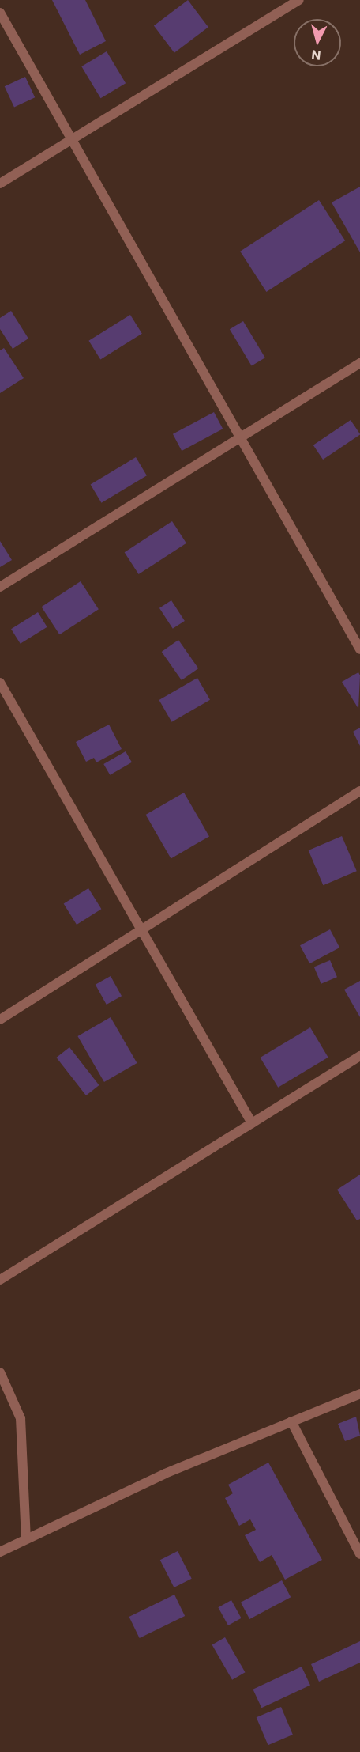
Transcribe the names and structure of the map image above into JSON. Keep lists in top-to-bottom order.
{
  "north": "bottom"
}
